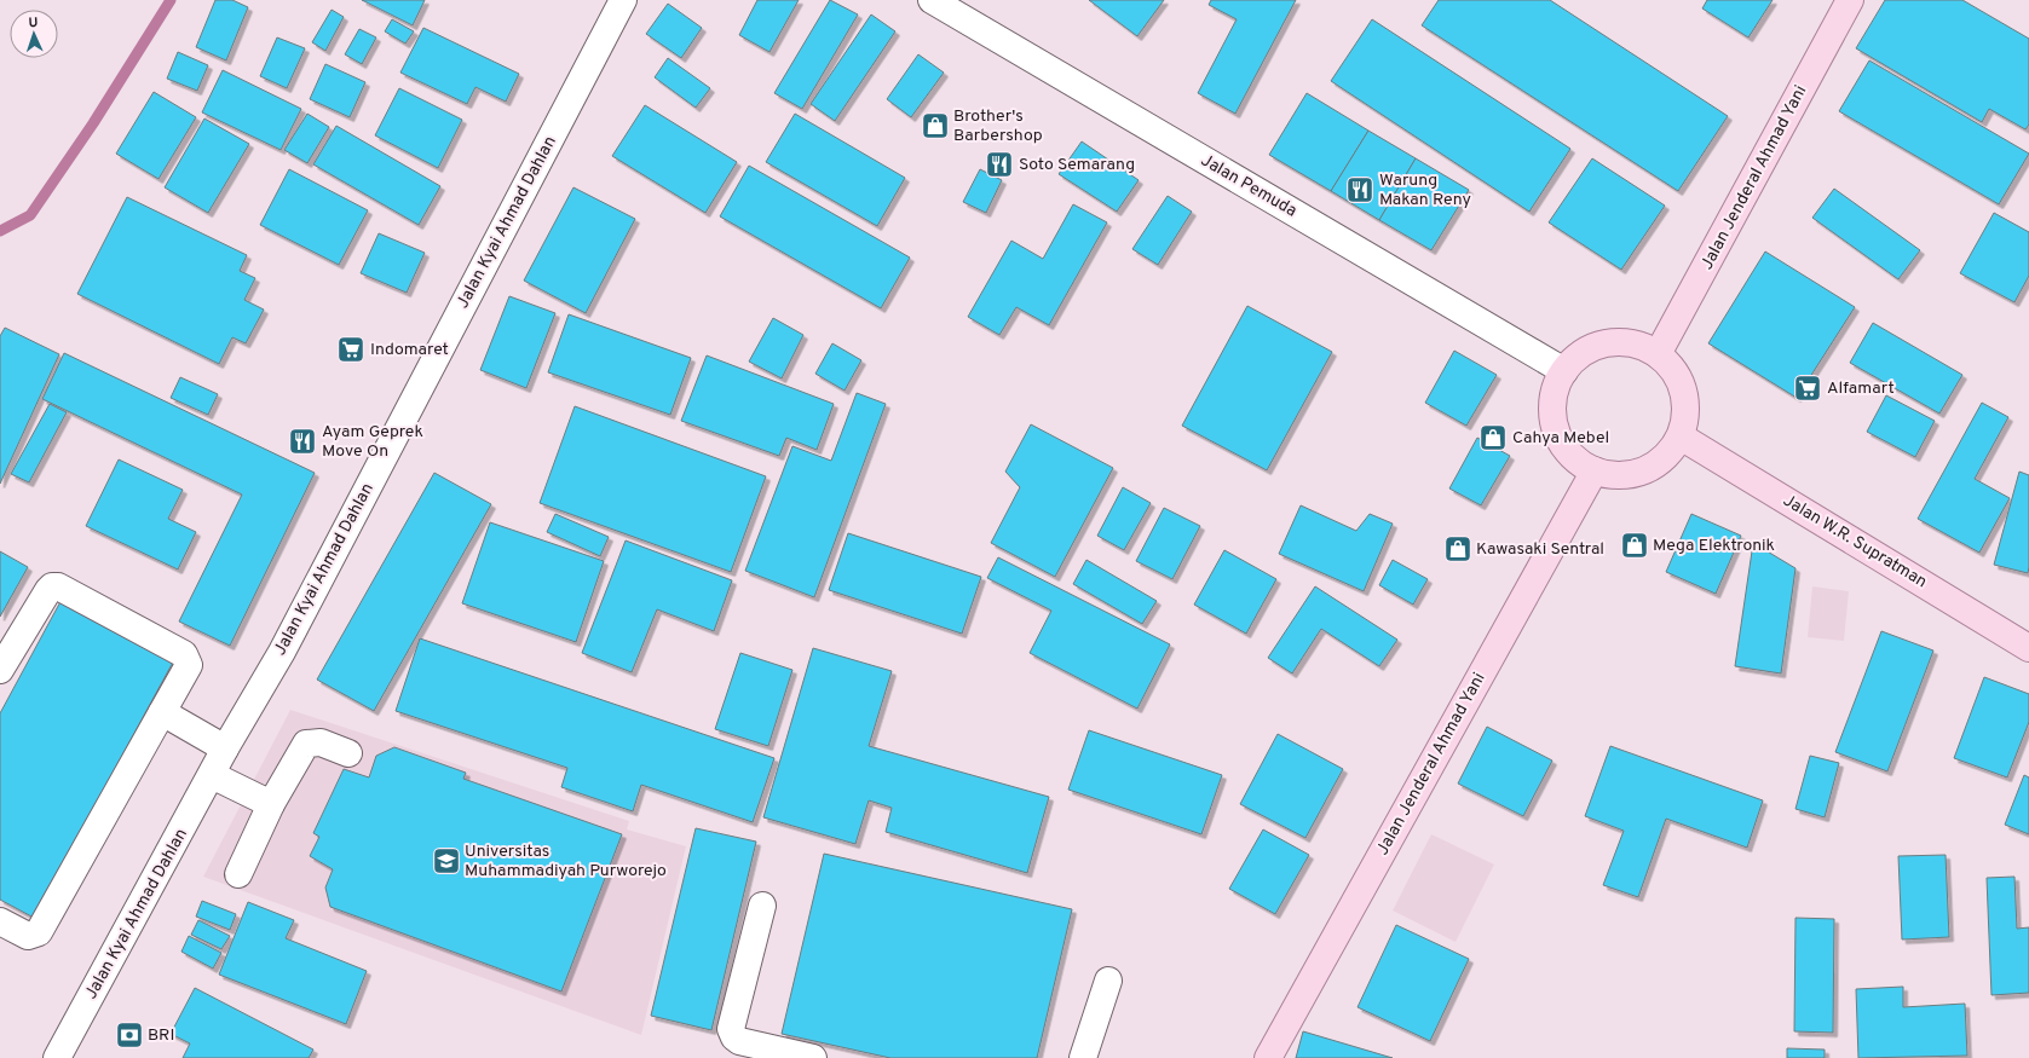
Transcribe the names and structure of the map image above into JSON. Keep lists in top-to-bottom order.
{
  "streets": {
    "main road": ["Jalan Jenderal Ahmad Yani", "Jalan W.R. Supratman"],
    "street": ["Jalan Pemuda", "Jalan Kyai Ahmad Dahlan"]
  },
  "crossings": [
    ["Jalan Jenderal Ahmad Yani", "Jalan Pemuda"],
    ["Jalan Jenderal Ahmad Yani", "Jalan W.R. Supratman"],
    ["Jalan Pemuda", "Jalan W.R. Supratman"]
  ],
  "places": {
    "shop": [
      "Brother's Barbershop",
      "Cahya Mebel",
      "Mega Elektronik",
      "Kawasaki Sentral"
    ],
    "restaurant": ["Soto Semarang", "Warung Makan Reny", "Ayam Geprek Move On"],
    "supermarket": ["Indomaret", "Alfamart"],
    "school or university": ["Universitas Muhammadiyah Purworejo"],
    "bank": ["BRI"]
  },
  "north": "top"
}
